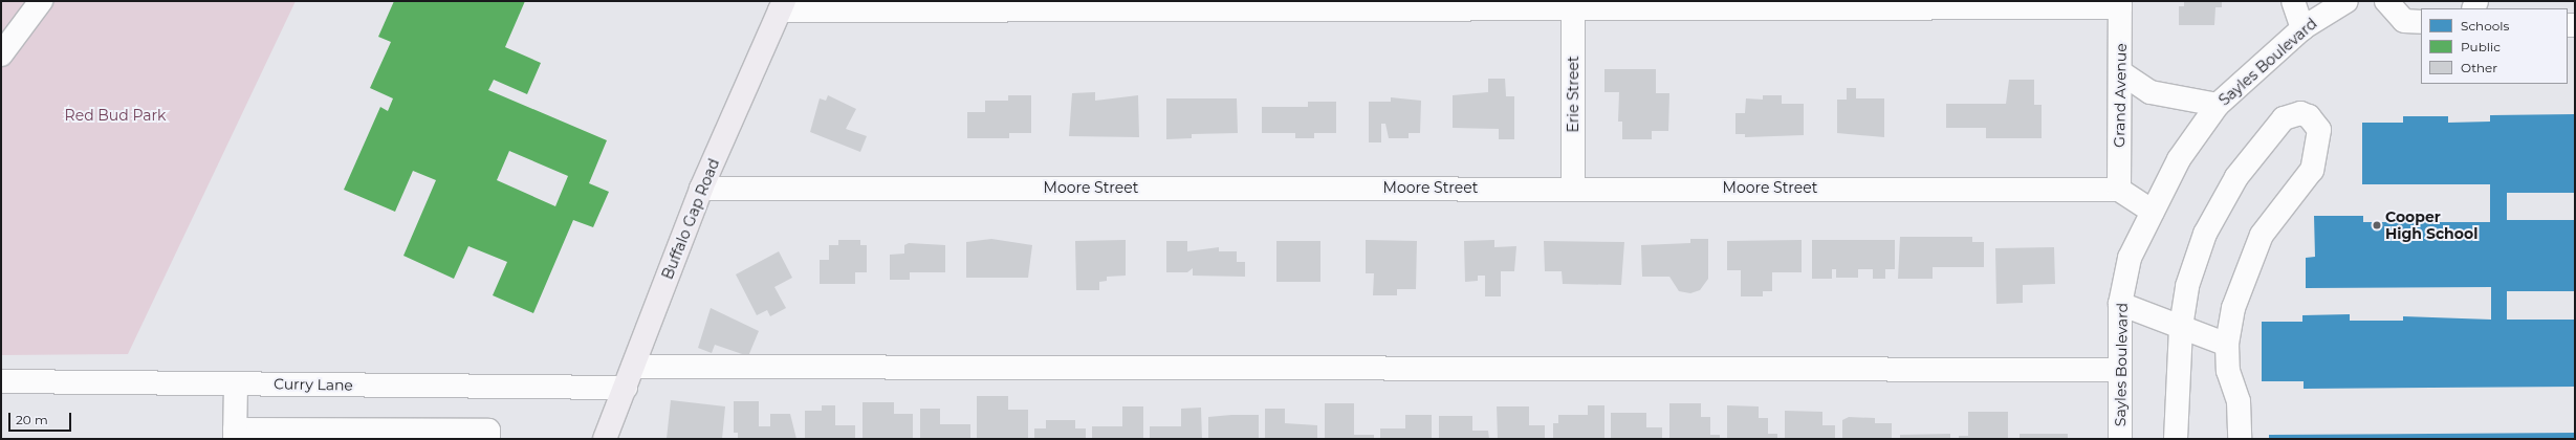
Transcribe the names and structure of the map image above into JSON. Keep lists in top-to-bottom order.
{
  "streets": {
    "main road": ["Buffalo Gap Road"],
    "street": [
      "Sayles Boulevard",
      "Erie Street",
      "Grand Avenue",
      "Moore Street",
      "Curry Lane"
    ]
  },
  "crossings": [
    ["Erie Street", "Moore Street"],
    ["Grand Avenue", "Moore Street"],
    ["Moore Street", "Buffalo Gap Road"],
    ["Buffalo Gap Road", "Curry Lane"]
  ],
  "parks": ["Red Bud Park"],
  "places": ["Cooper High School"],
  "legend": ["Schools", "Public", "Other"],
  "scale_bar": "20 m"
}
